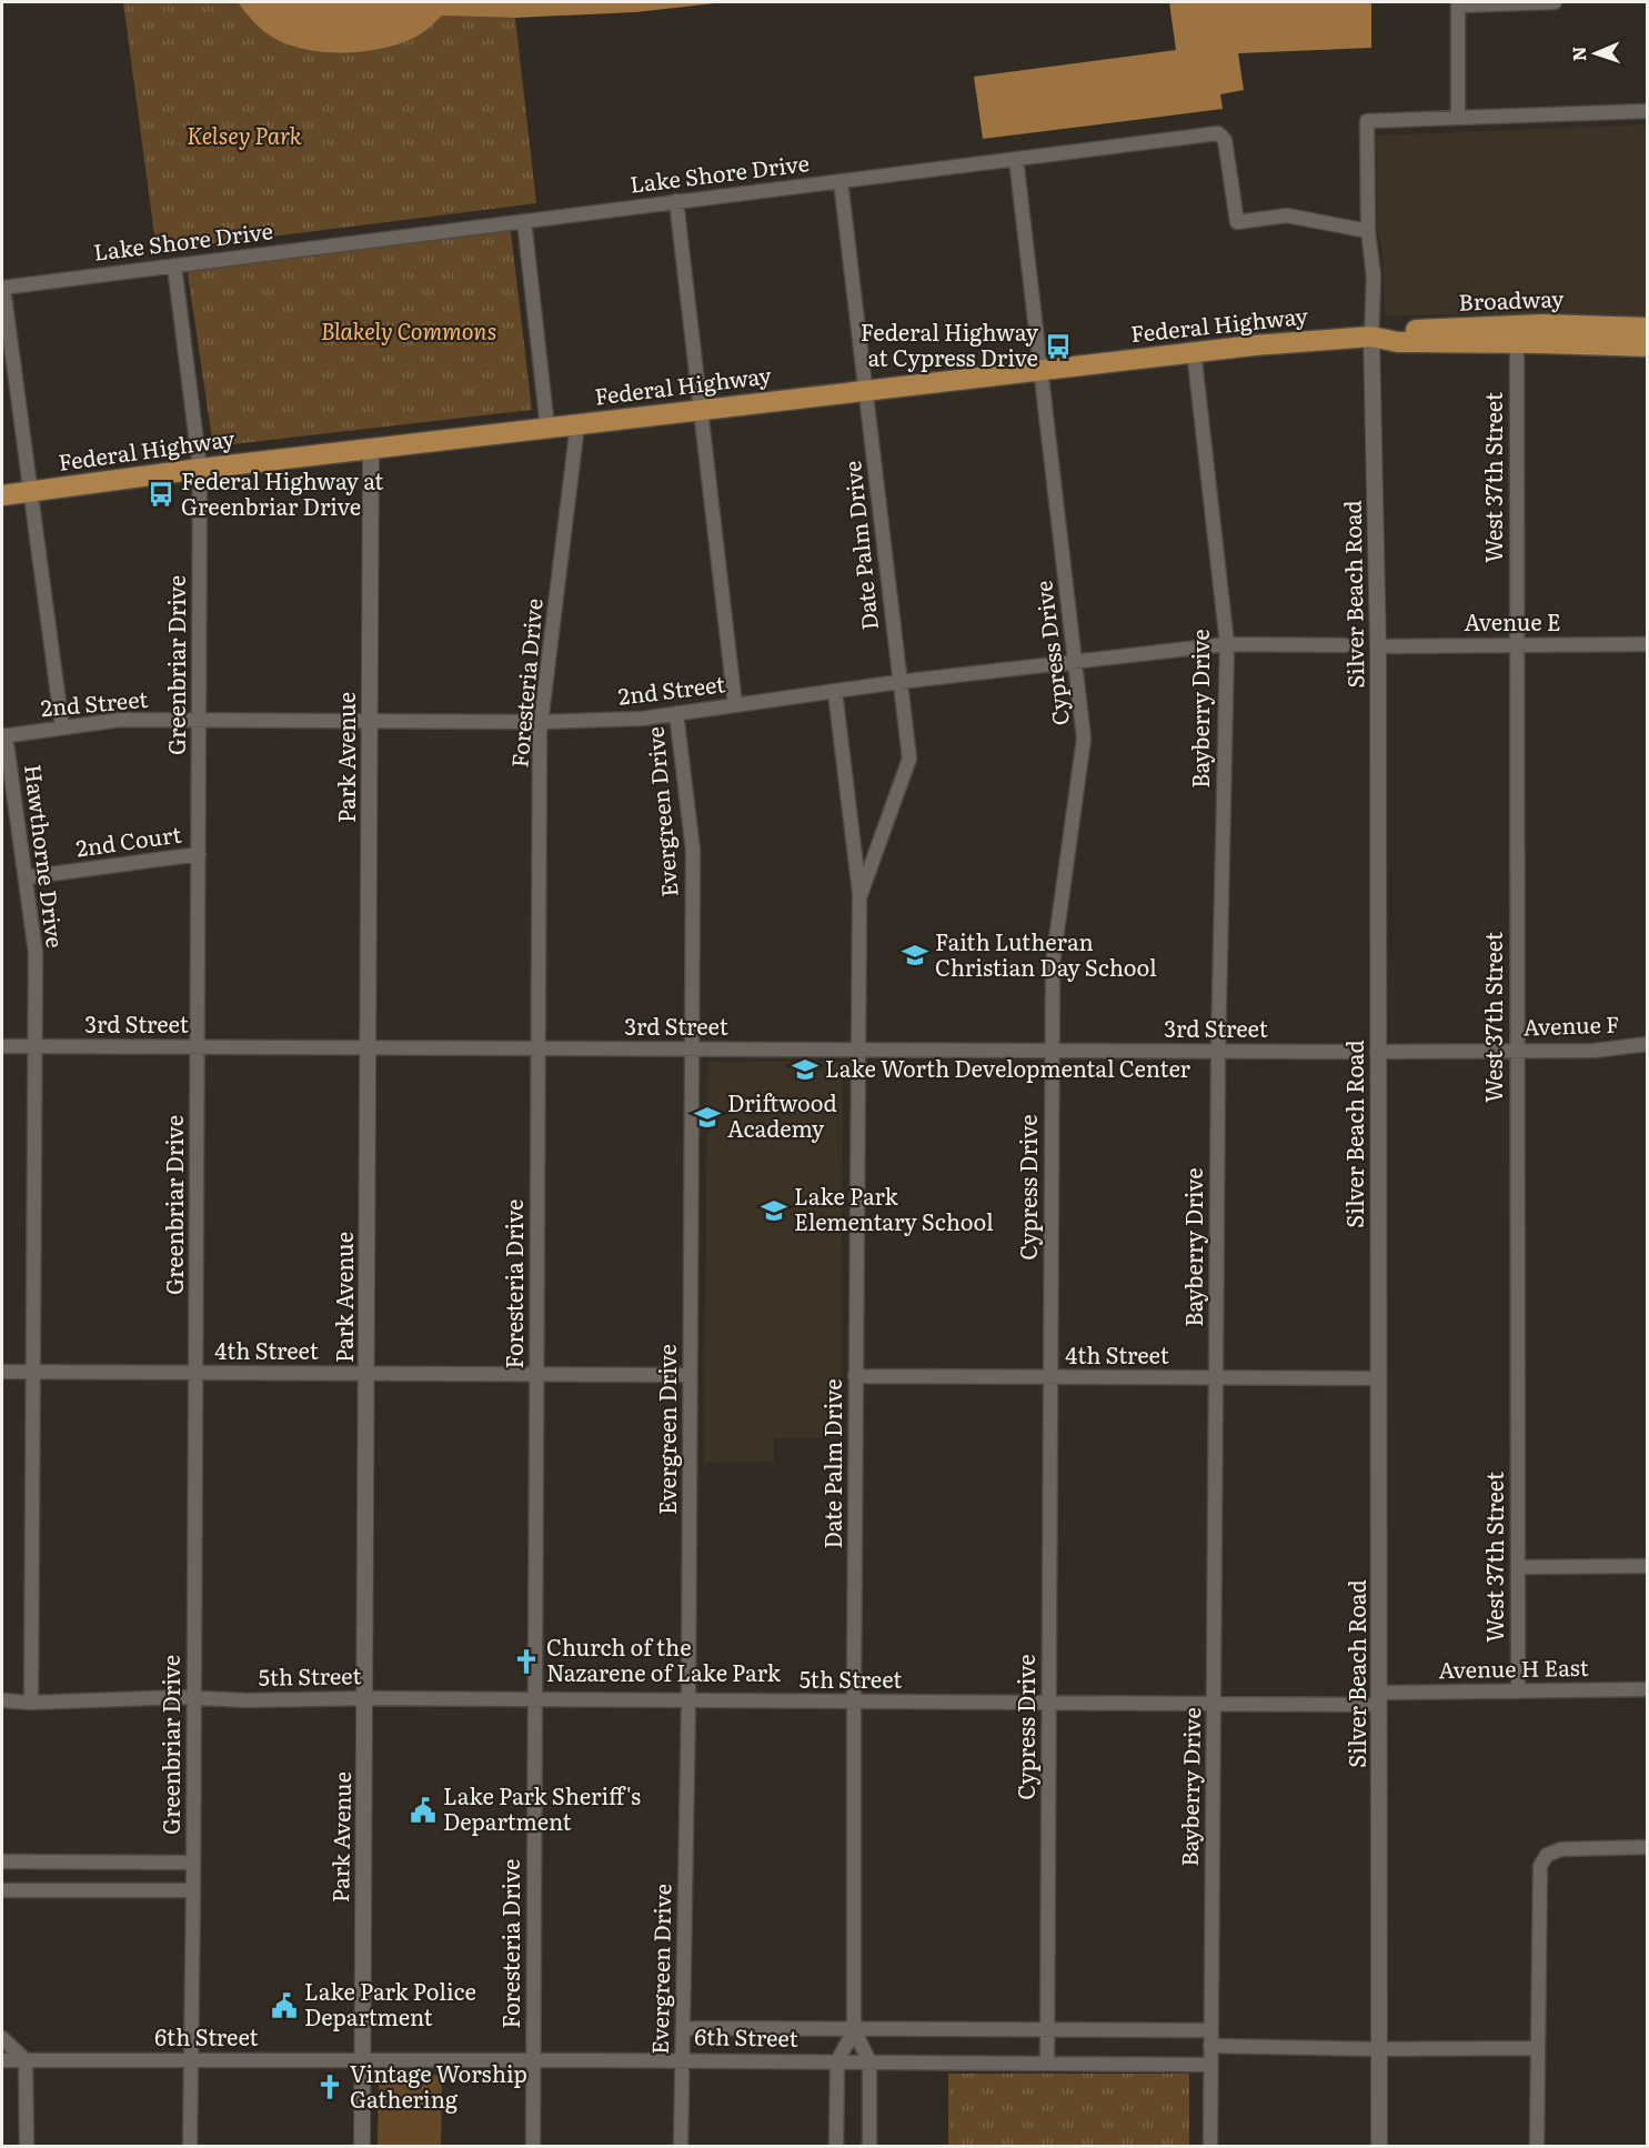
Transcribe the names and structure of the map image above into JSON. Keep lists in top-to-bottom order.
{
  "streets": {
    "main road": ["Broadway", "Federal Highway"],
    "street": [
      "Lake Shore Drive",
      "West 37th Street",
      "Date Palm Drive",
      "Silver Beach Road",
      "Avenue E",
      "Cypress Drive",
      "Greenbriar Drive",
      "Foresteria Drive",
      "2nd Street",
      "Bayberry Drive",
      "Park Avenue",
      "Evergreen Drive",
      "2nd Court",
      "Hawthorne Drive",
      "3rd Street",
      "Avenue F",
      "4th Street",
      "Avenue H East",
      "5th Street",
      "6th Street"
    ]
  },
  "crossings": [
    ["Lake Shore Drive", "Date Palm Drive"],
    ["Lake Shore Drive", "Silver Beach Road"],
    ["Lake Shore Drive", "Cypress Drive"],
    ["Lake Shore Drive", "Greenbriar Drive"],
    ["Broadway", "Federal Highway"],
    ["Broadway", "West 37th Street"],
    ["Broadway", "Silver Beach Road"],
    ["Federal Highway", "Date Palm Drive"],
    ["Federal Highway", "Silver Beach Road"],
    ["Federal Highway", "Cypress Drive"],
    ["Federal Highway", "Greenbriar Drive"],
    ["Federal Highway", "Foresteria Drive"],
    ["Federal Highway", "Bayberry Drive"],
    ["Federal Highway", "Park Avenue"],
    ["West 37th Street", "Avenue E"],
    ["West 37th Street", "Avenue F"],
    ["West 37th Street", "Avenue H East"],
    ["Date Palm Drive", "2nd Street"],
    ["Date Palm Drive", "3rd Street"],
    ["Date Palm Drive", "4th Street"],
    ["Date Palm Drive", "5th Street"],
    ["Date Palm Drive", "6th Street"],
    ["Silver Beach Road", "Avenue E"],
    ["Silver Beach Road", "Avenue F"],
    ["Silver Beach Road", "4th Street"],
    ["Silver Beach Road", "Avenue H East"],
    ["Silver Beach Road", "5th Street"],
    ["Cypress Drive", "2nd Street"],
    ["Cypress Drive", "3rd Street"],
    ["Cypress Drive", "4th Street"],
    ["Cypress Drive", "5th Street"],
    ["Cypress Drive", "6th Street"],
    ["Greenbriar Drive", "2nd Street"],
    ["Greenbriar Drive", "2nd Court"],
    ["Greenbriar Drive", "3rd Street"],
    ["Greenbriar Drive", "4th Street"],
    ["Greenbriar Drive", "5th Street"],
    ["Greenbriar Drive", "6th Street"],
    ["Foresteria Drive", "2nd Street"],
    ["Foresteria Drive", "3rd Street"],
    ["Foresteria Drive", "4th Street"],
    ["Foresteria Drive", "5th Street"],
    ["Foresteria Drive", "6th Street"],
    ["2nd Street", "Bayberry Drive"],
    ["2nd Street", "Park Avenue"],
    ["2nd Street", "Evergreen Drive"],
    ["2nd Street", "Hawthorne Drive"],
    ["Bayberry Drive", "3rd Street"],
    ["Bayberry Drive", "4th Street"],
    ["Bayberry Drive", "5th Street"],
    ["Bayberry Drive", "6th Street"],
    ["Park Avenue", "3rd Street"],
    ["Park Avenue", "4th Street"],
    ["Park Avenue", "5th Street"],
    ["Park Avenue", "6th Street"],
    ["Evergreen Drive", "3rd Street"],
    ["Evergreen Drive", "4th Street"],
    ["Evergreen Drive", "5th Street"],
    ["Evergreen Drive", "6th Street"],
    ["2nd Court", "Hawthorne Drive"],
    ["Hawthorne Drive", "3rd Street"],
    ["Hawthorne Drive", "4th Street"],
    ["Hawthorne Drive", "5th Street"],
    ["Avenue H East", "5th Street"]
  ],
  "parks": ["Kelsey Park", "Blakely Commons"],
  "places": {
    "bus stop": ["Federal Highway at Cypress Drive", "Federal Highway at Greenbriar Drive"],
    "school or university": [
      "Faith Lutheran Christian Day School",
      "Lake Worth Developmental Center",
      "Driftwood Academy",
      "Lake Park Elementary School"
    ],
    "church": ["Church of the Nazarene of Lake Park", "Vintage Worship Gathering"],
    "public building": ["Lake Park Sheriff's Department", "Lake Park Police Department"]
  },
  "north": "left"
}
